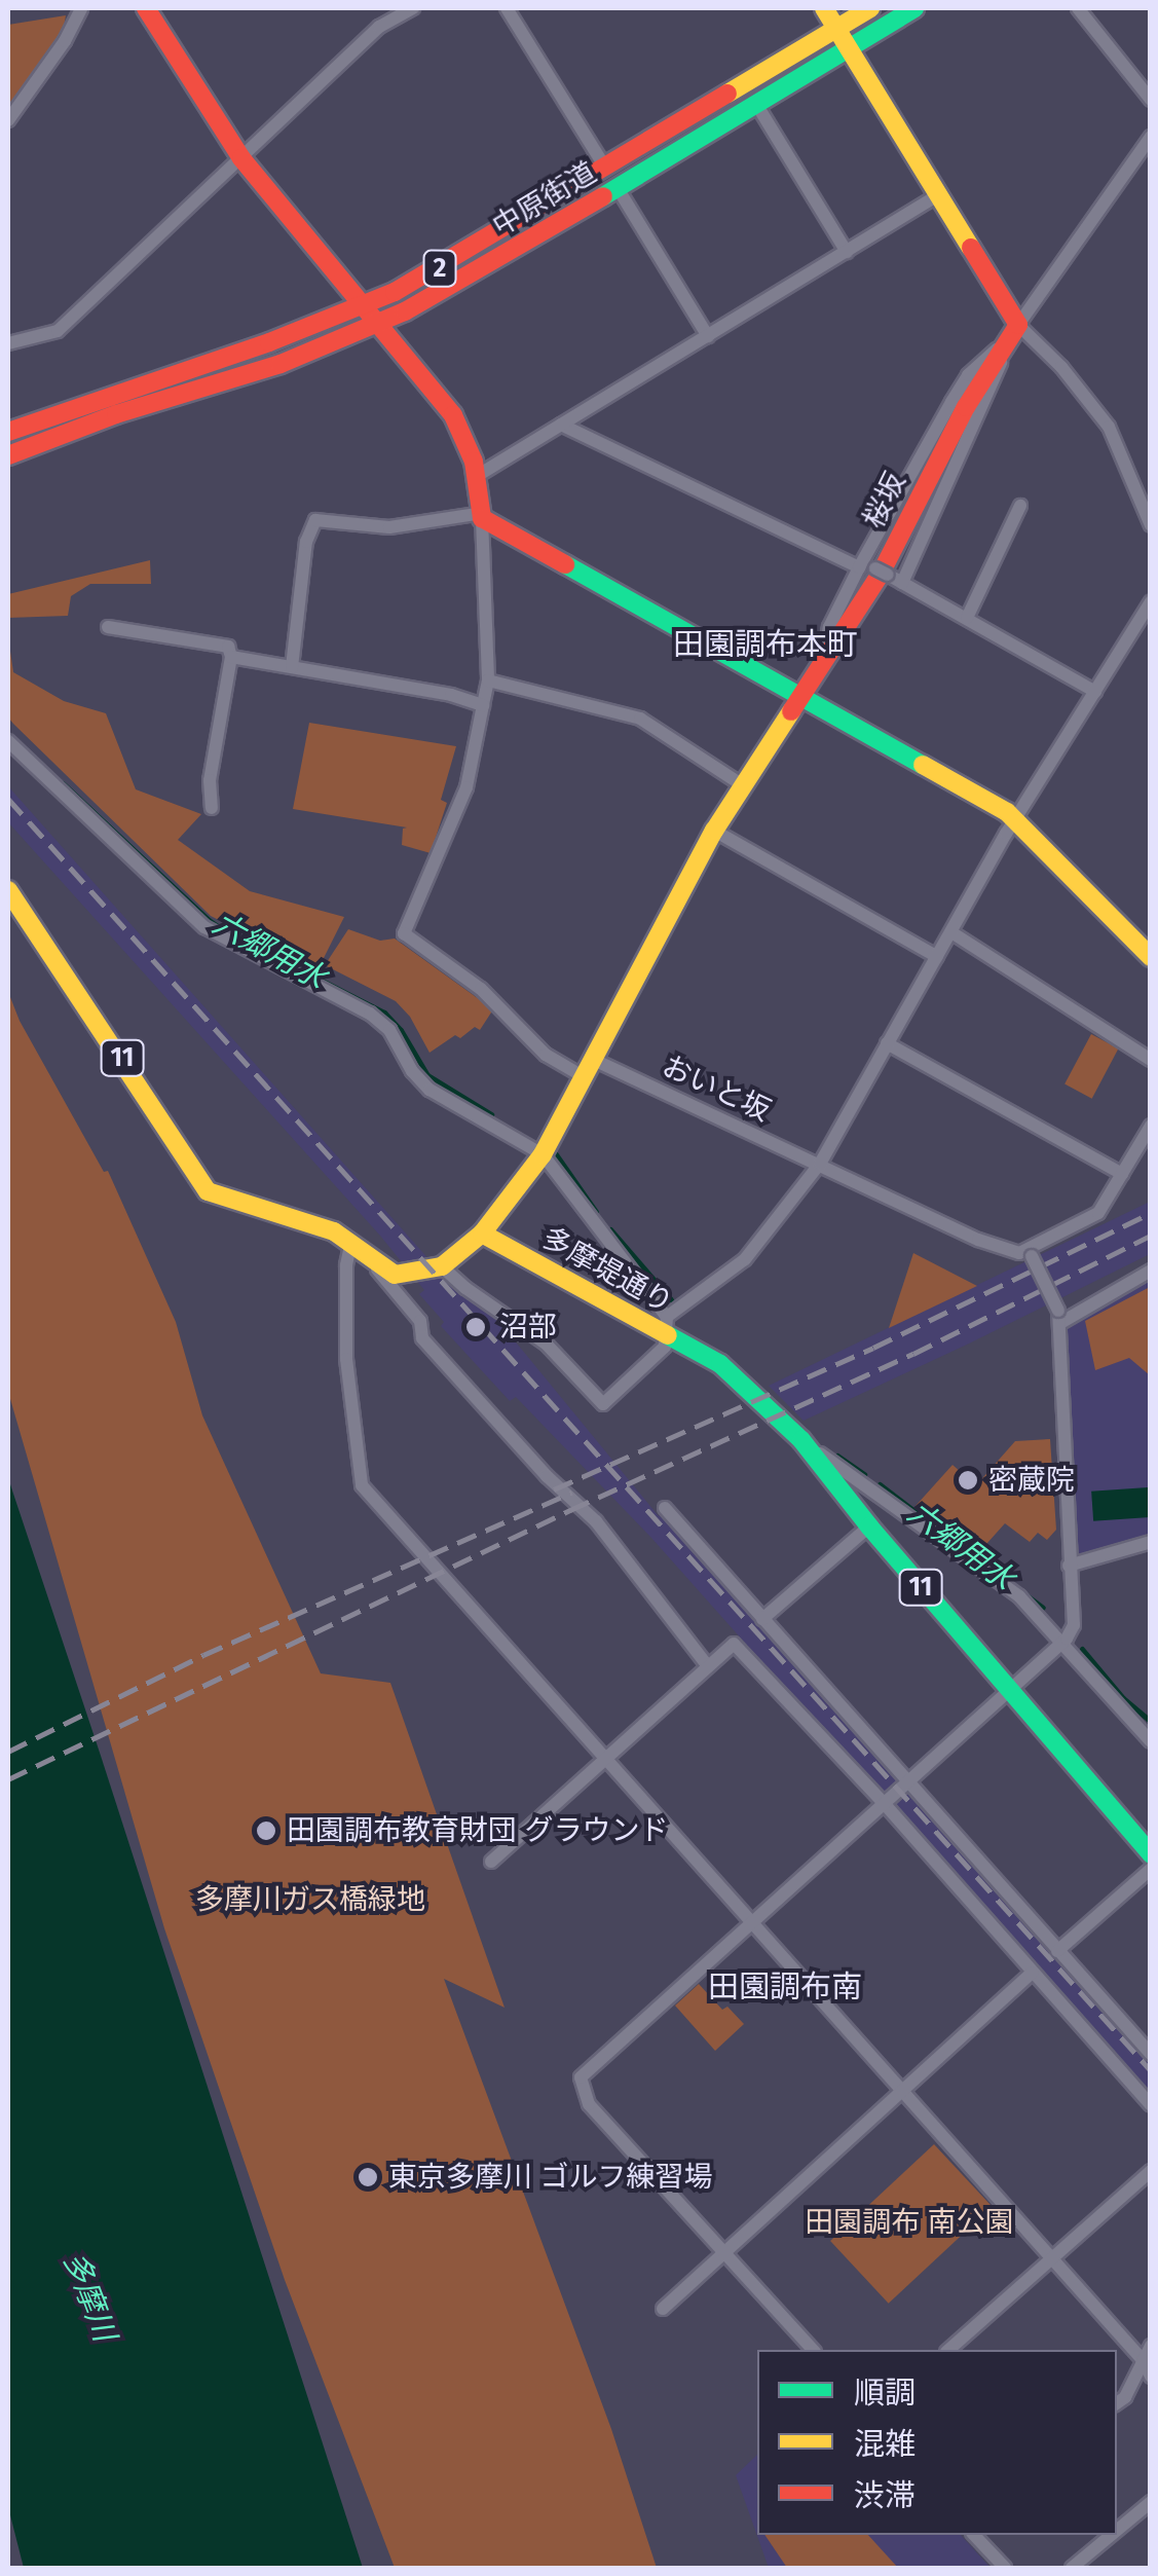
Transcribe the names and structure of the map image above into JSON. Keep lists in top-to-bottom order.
{
  "streets": {
    "main road": [
      "中原街道",
      "2",
      "桜坂",
      "11",
      "多摩堤通り"
    ],
    "street": ["おいと坂"]
  },
  "crossings": [
    ["桜坂", "おいと坂"],
    ["桜坂", "多摩堤通り"]
  ],
  "districts": ["田園調布本町", "田園調布南"],
  "water": ["六郷用水", "多摩川"],
  "parks": ["多摩川ガス橋緑地", "田園調布 南公園"],
  "places": [
    "沼部",
    "密蔵院",
    "田園調布教育財団 グラウンド",
    "東京多摩川 ゴルフ練習場"
  ],
  "legend": ["順調", "混雑", "渋滞"]
}
